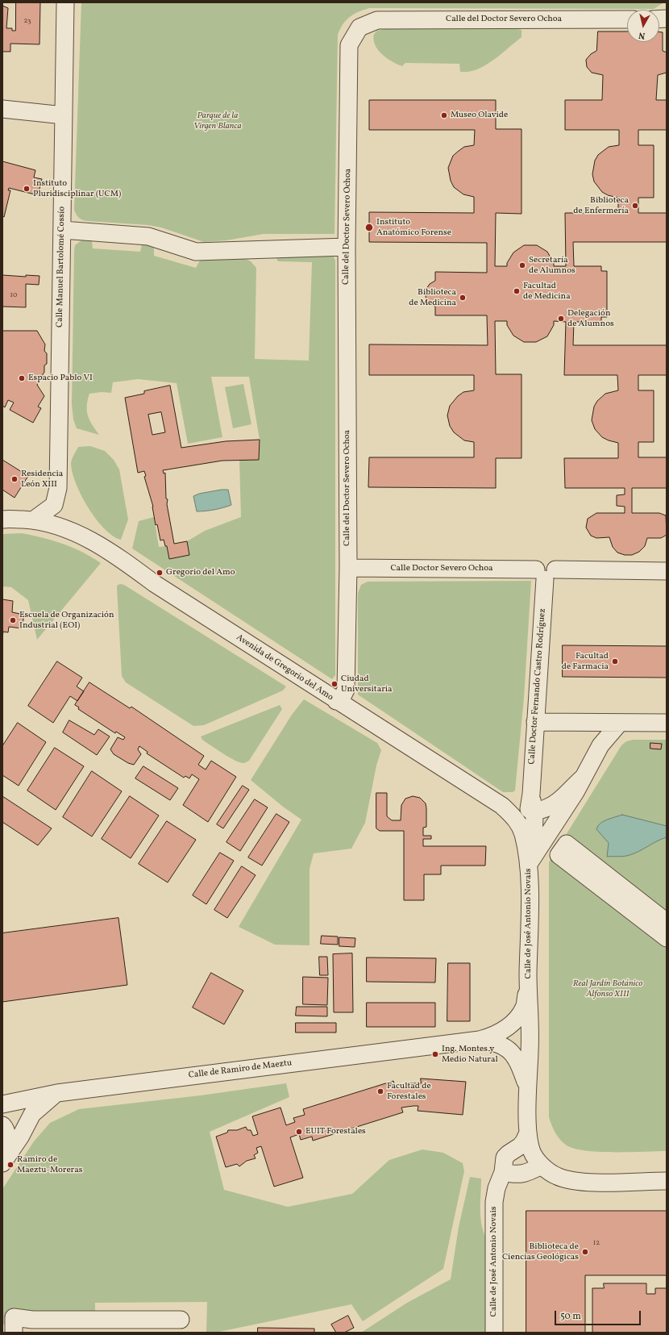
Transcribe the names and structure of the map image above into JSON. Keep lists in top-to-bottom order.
{
  "streets": {
    "street": [
      "Calle del Doctor Severo Ochoa",
      "Calle Manuel Bartolomé Cossío",
      "Calle Doctor Severo Ochoa",
      "Avenida de Gregorio del Amo",
      "Calle Doctor Fernando Castro Rodríguez",
      "Calle de José Antonio Novais",
      "Calle de Ramiro de Maeztu"
    ]
  },
  "crossings": [
    ["Calle del Doctor Severo Ochoa", "Calle Doctor Severo Ochoa"],
    ["Calle del Doctor Severo Ochoa", "Avenida de Gregorio del Amo"],
    ["Calle Manuel Bartolomé Cossío", "Avenida de Gregorio del Amo"],
    ["Calle Doctor Severo Ochoa", "Calle Doctor Fernando Castro Rodríguez"],
    ["Avenida de Gregorio del Amo", "Calle Doctor Fernando Castro Rodríguez"],
    ["Avenida de Gregorio del Amo", "Calle de José Antonio Novais"],
    ["Calle Doctor Fernando Castro Rodríguez", "Calle de José Antonio Novais"],
    ["Calle de José Antonio Novais", "Calle de Ramiro de Maeztu"]
  ],
  "parks": ["Parque de la Virgen Blanca", "Real Jardín Botánico Alfonso XIII"],
  "places": [
    "Museo Olavide",
    "Instituto Pluridisciplinar (UCM)",
    "Biblioteca de Enfermería",
    "Instituto Anatómico Forense",
    "Secretaría de Alumnos",
    "Facultad de Medicina",
    "Biblioteca de Medicina",
    "Delegación de Alumnos",
    "Espacio Pablo VI",
    "Residencia León XIII",
    "Gregorio del Amo",
    "Escuela de Organización Industrial (EOI)",
    "Facultad de Farmacia",
    "Ciudad Universitaria",
    "Ing. Montes y Medio Natural",
    "Facultad de Forestales",
    "EUIT Forestales",
    "Ramiro de Maeztu-Moreras",
    "Biblioteca de Ciencias Geológicas"
  ],
  "house_numbers": ["23", "10", "12"],
  "scale_bar": "50 m",
  "north": "bottom"
}
